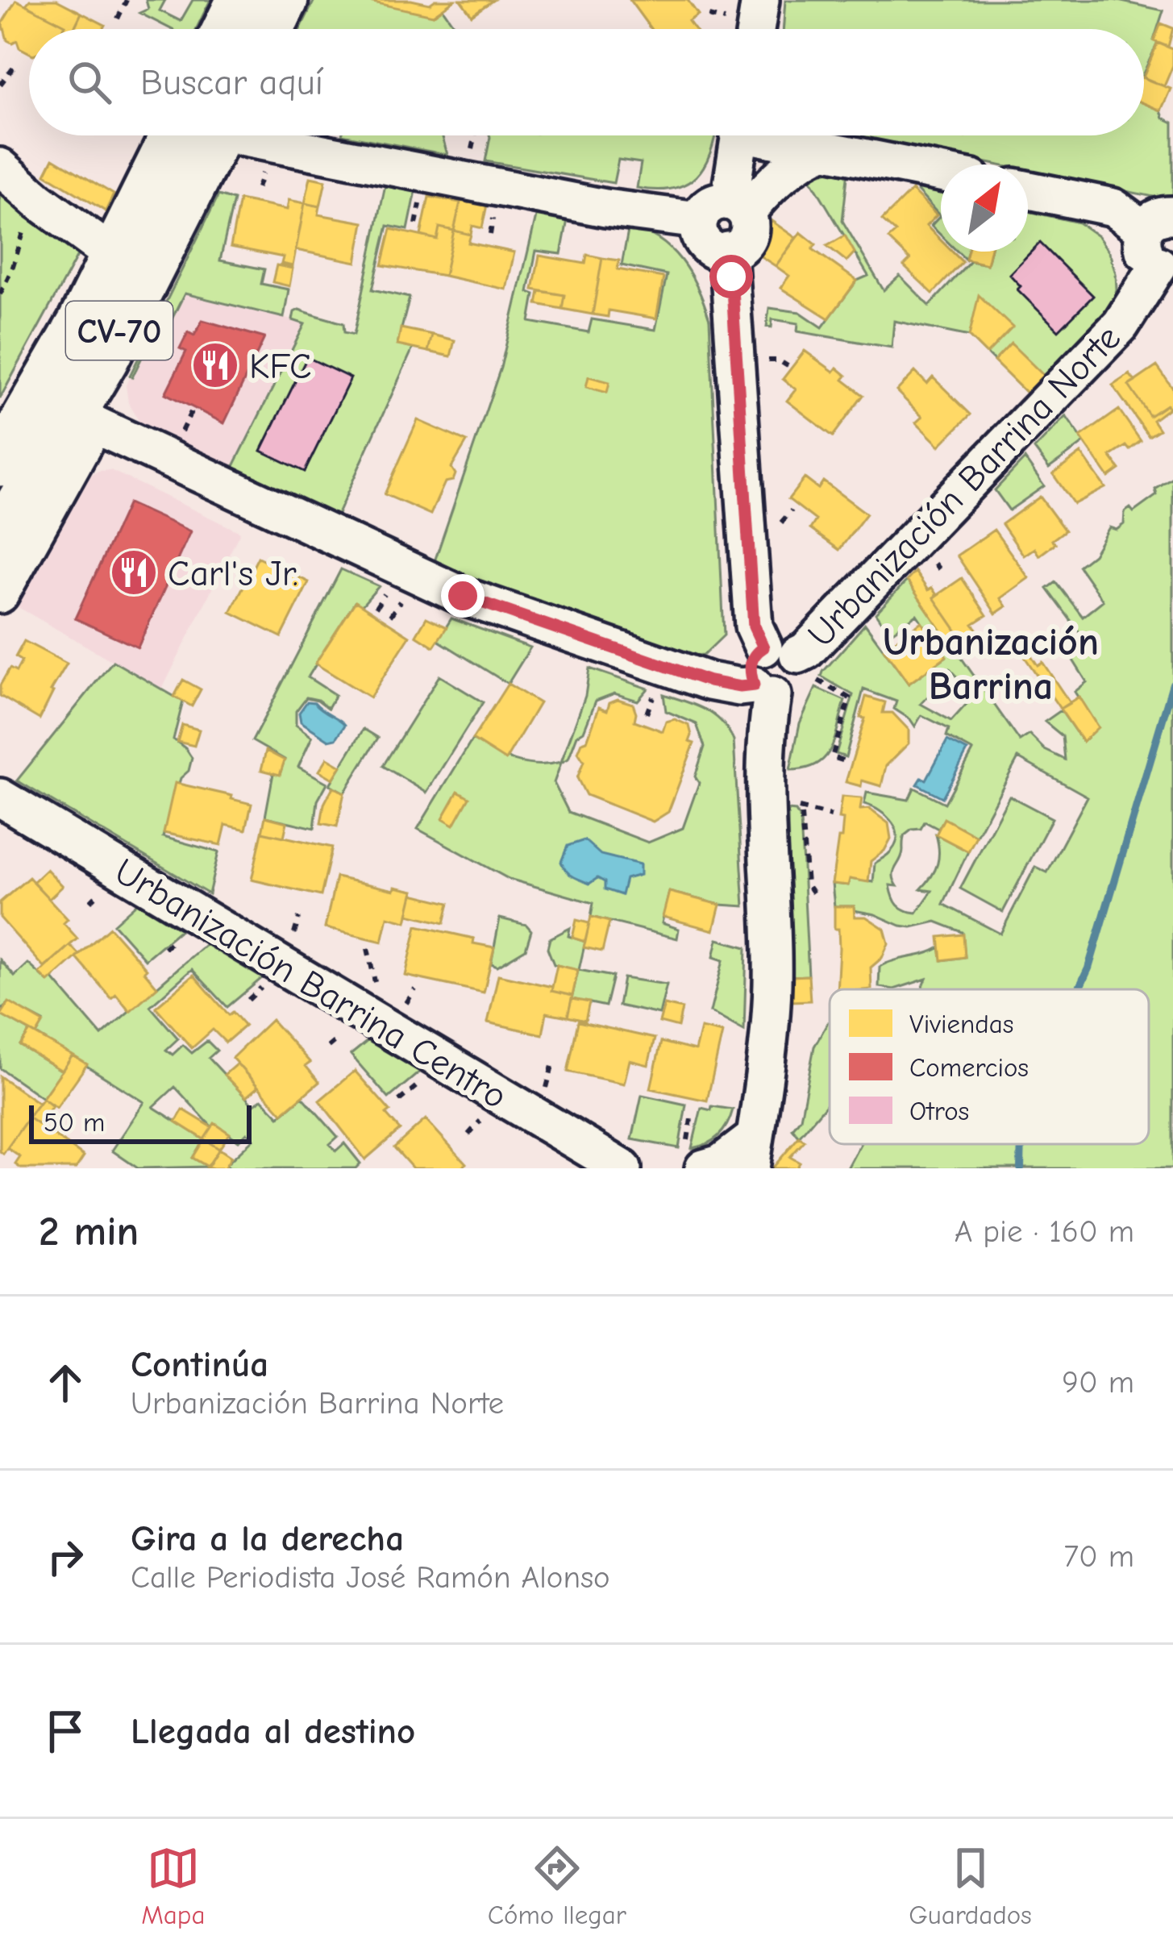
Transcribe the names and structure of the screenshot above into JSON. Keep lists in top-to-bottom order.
{
  "streets": {
    "main road": ["CV-70"],
    "street": ["Urbanización Barrina Norte", "Urbanización Barrina Centro"]
  },
  "districts": ["Urbanización Barrina"],
  "places": {
    "restaurant": ["KFC", "Carl's Jr."]
  },
  "legend": ["Viviendas", "Comercios", "Otros"],
  "scale_bar": "50 m",
  "north": "top right",
  "page": {
    "search": "Buscar aquí",
    "scale": "50 m",
    "heading": ["2 min", "A pie · 160 m"],
    "list": [
      ["Continúa", "Urbanización Barrina Norte", "90 m"],
      ["Gira a la derecha", "Calle Periodista José Ramón Alonso", "70 m"],
      "Llegada al destino"
    ],
    "nav": ["Mapa", "Cómo llegar", "Guardados"]
  }
}
